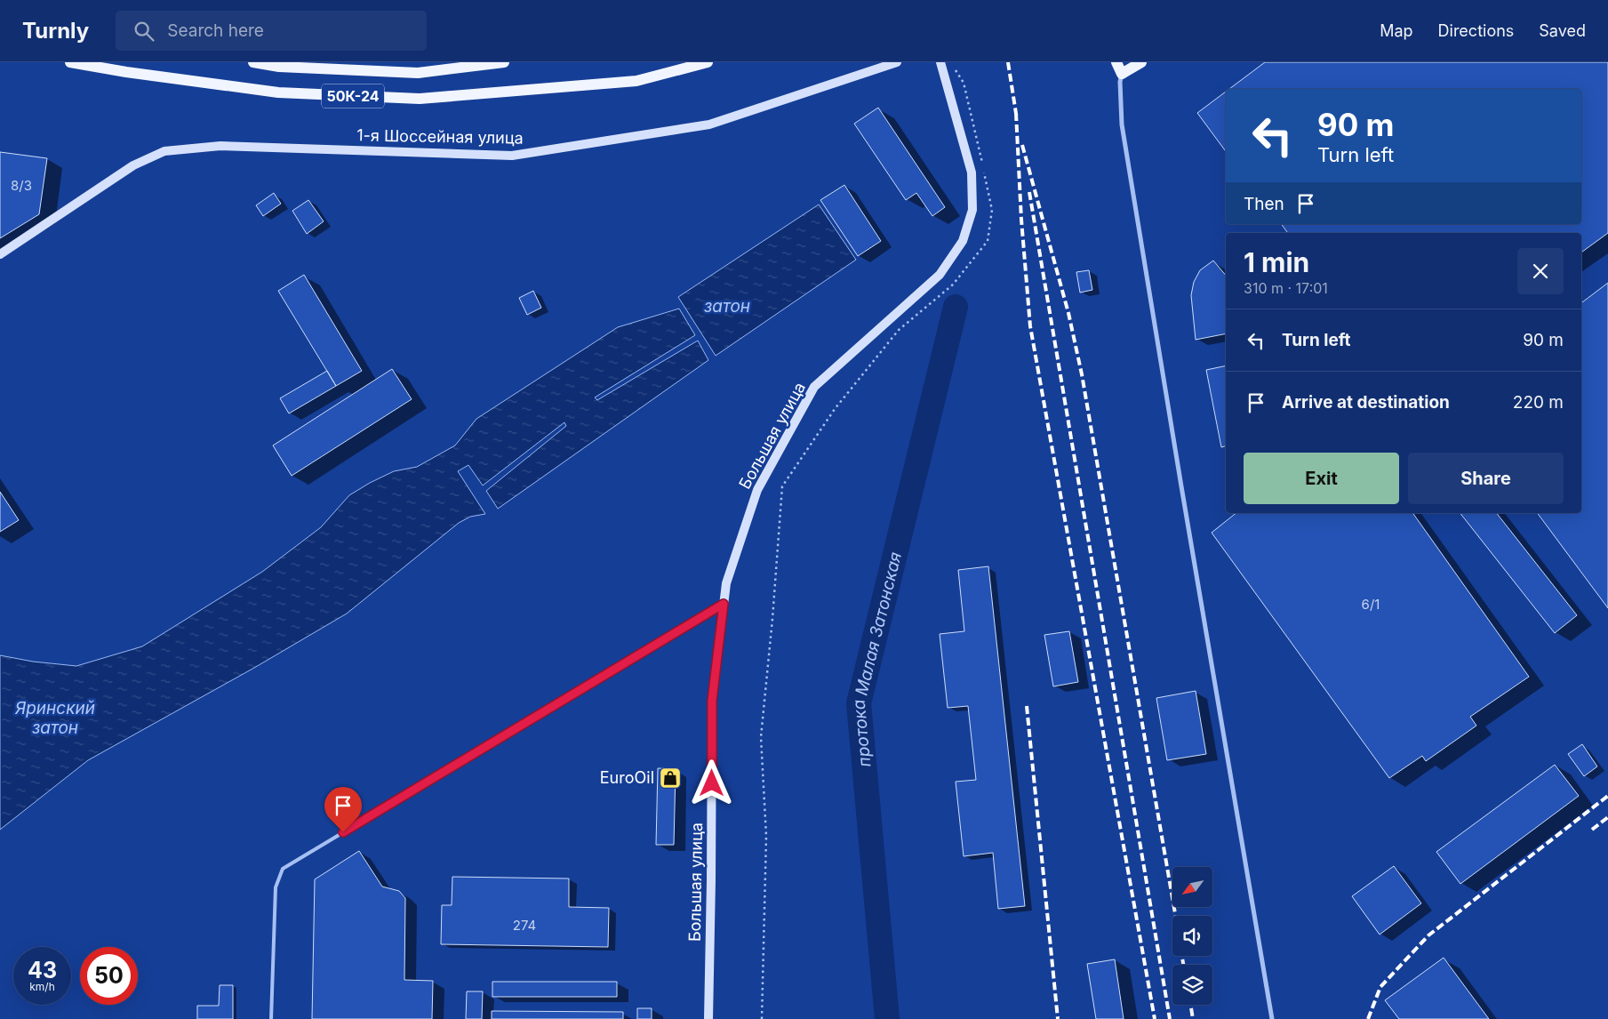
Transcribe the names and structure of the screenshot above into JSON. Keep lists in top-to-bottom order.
{
  "streets": {
    "main road": ["50К-24", "1-я Шоссейная улица", "Большая улица"]
  },
  "water": ["затон", "протока Малая Затонская", "Яринский затон"],
  "places": {
    "shop": ["EuroOil"]
  },
  "house_numbers": ["8/3", "6/1", "274"],
  "north": "bottom left",
  "page": {
    "header": "Turnly",
    "search": "Search here",
    "nav": ["Map", "Directions", "Saved"],
    "turn": ["90 m", "Turn left"],
    "then": "Then",
    "heading": ["1 min", "310 m · 17:01"],
    "list": [
      {
        "name": "Turn left",
        "value": "90 m"
      },
      {
        "name": "Arrive at destination",
        "value": "220 m"
      }
    ],
    "buttons": ["Exit", "Share"],
    "speed": "43 km/h",
    "limit": "50"
  }
}
